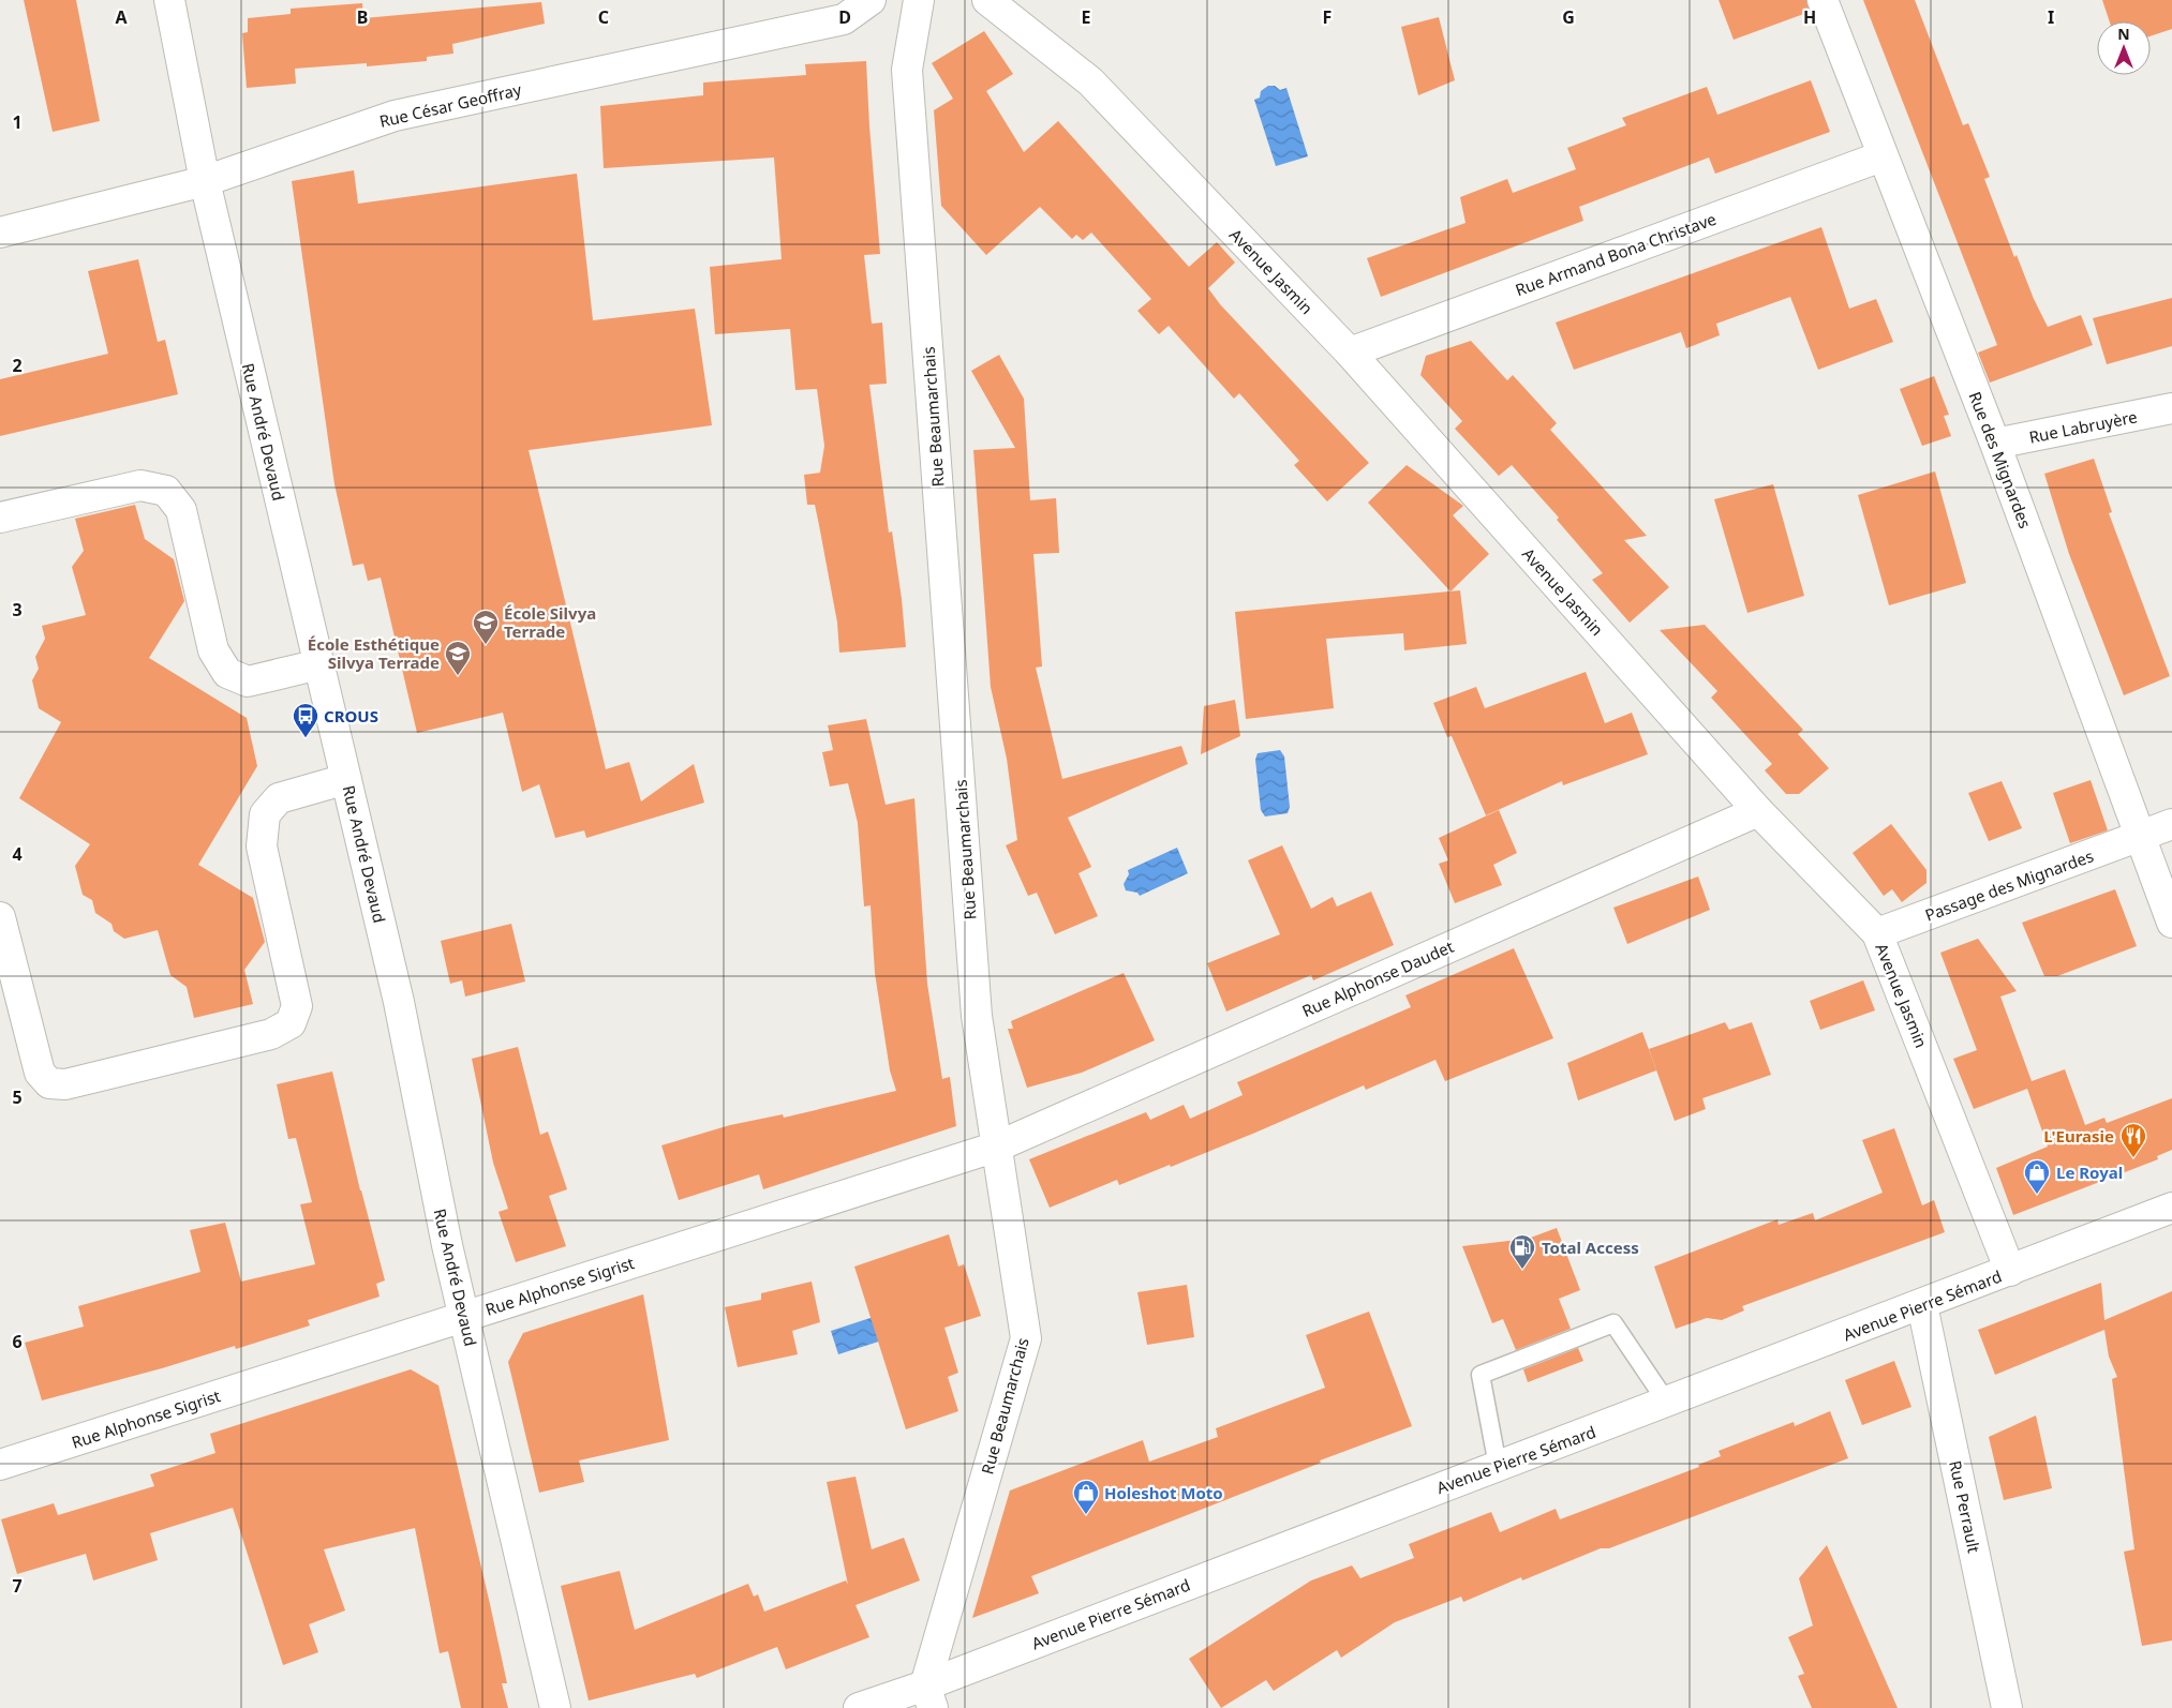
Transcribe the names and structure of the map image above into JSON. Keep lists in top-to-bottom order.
{
  "streets": {
    "street": [
      "Rue César Geoffray",
      "Rue Armand Bona Christave",
      "Avenue Jasmin",
      "Rue Beaumarchais",
      "Rue Labruyère",
      "Rue André Devaud",
      "Rue des Mignardes",
      "Passage des Mignardes",
      "Rue Alphonse Daudet",
      "Rue Alphonse Sigrist",
      "Avenue Pierre Sémard",
      "Rue Perrault"
    ]
  },
  "crossings": [
    ["Rue César Geoffray", "Rue André Devaud"],
    ["Rue Armand Bona Christave", "Avenue Jasmin"],
    ["Rue Armand Bona Christave", "Rue des Mignardes"],
    ["Avenue Jasmin", "Passage des Mignardes"],
    ["Avenue Jasmin", "Rue Alphonse Daudet"],
    ["Avenue Jasmin", "Avenue Pierre Sémard"],
    ["Rue Beaumarchais", "Rue Alphonse Daudet"],
    ["Rue Beaumarchais", "Rue Alphonse Sigrist"],
    ["Rue Beaumarchais", "Avenue Pierre Sémard"],
    ["Rue Labruyère", "Rue des Mignardes"],
    ["Rue André Devaud", "Rue Alphonse Sigrist"],
    ["Rue des Mignardes", "Passage des Mignardes"],
    ["Rue Alphonse Daudet", "Rue Alphonse Sigrist"],
    ["Avenue Pierre Sémard", "Rue Perrault"]
  ],
  "places": {
    "school or university": ["École Silvya Terrade", "École Esthétique Silvya Terrade"],
    "bus stop": ["CROUS"],
    "restaurant": ["L'Eurasie"],
    "shop": ["Le Royal", "Holeshot Moto"],
    "fuel station": ["Total Access"]
  },
  "north": "top",
  "grid": {
    "columns": [
      "A",
      "B",
      "C",
      "D",
      "E",
      "F",
      "G",
      "H",
      "I"
    ],
    "rows": [
      "1",
      "2",
      "3",
      "4",
      "5",
      "6",
      "7"
    ]
  }
}
